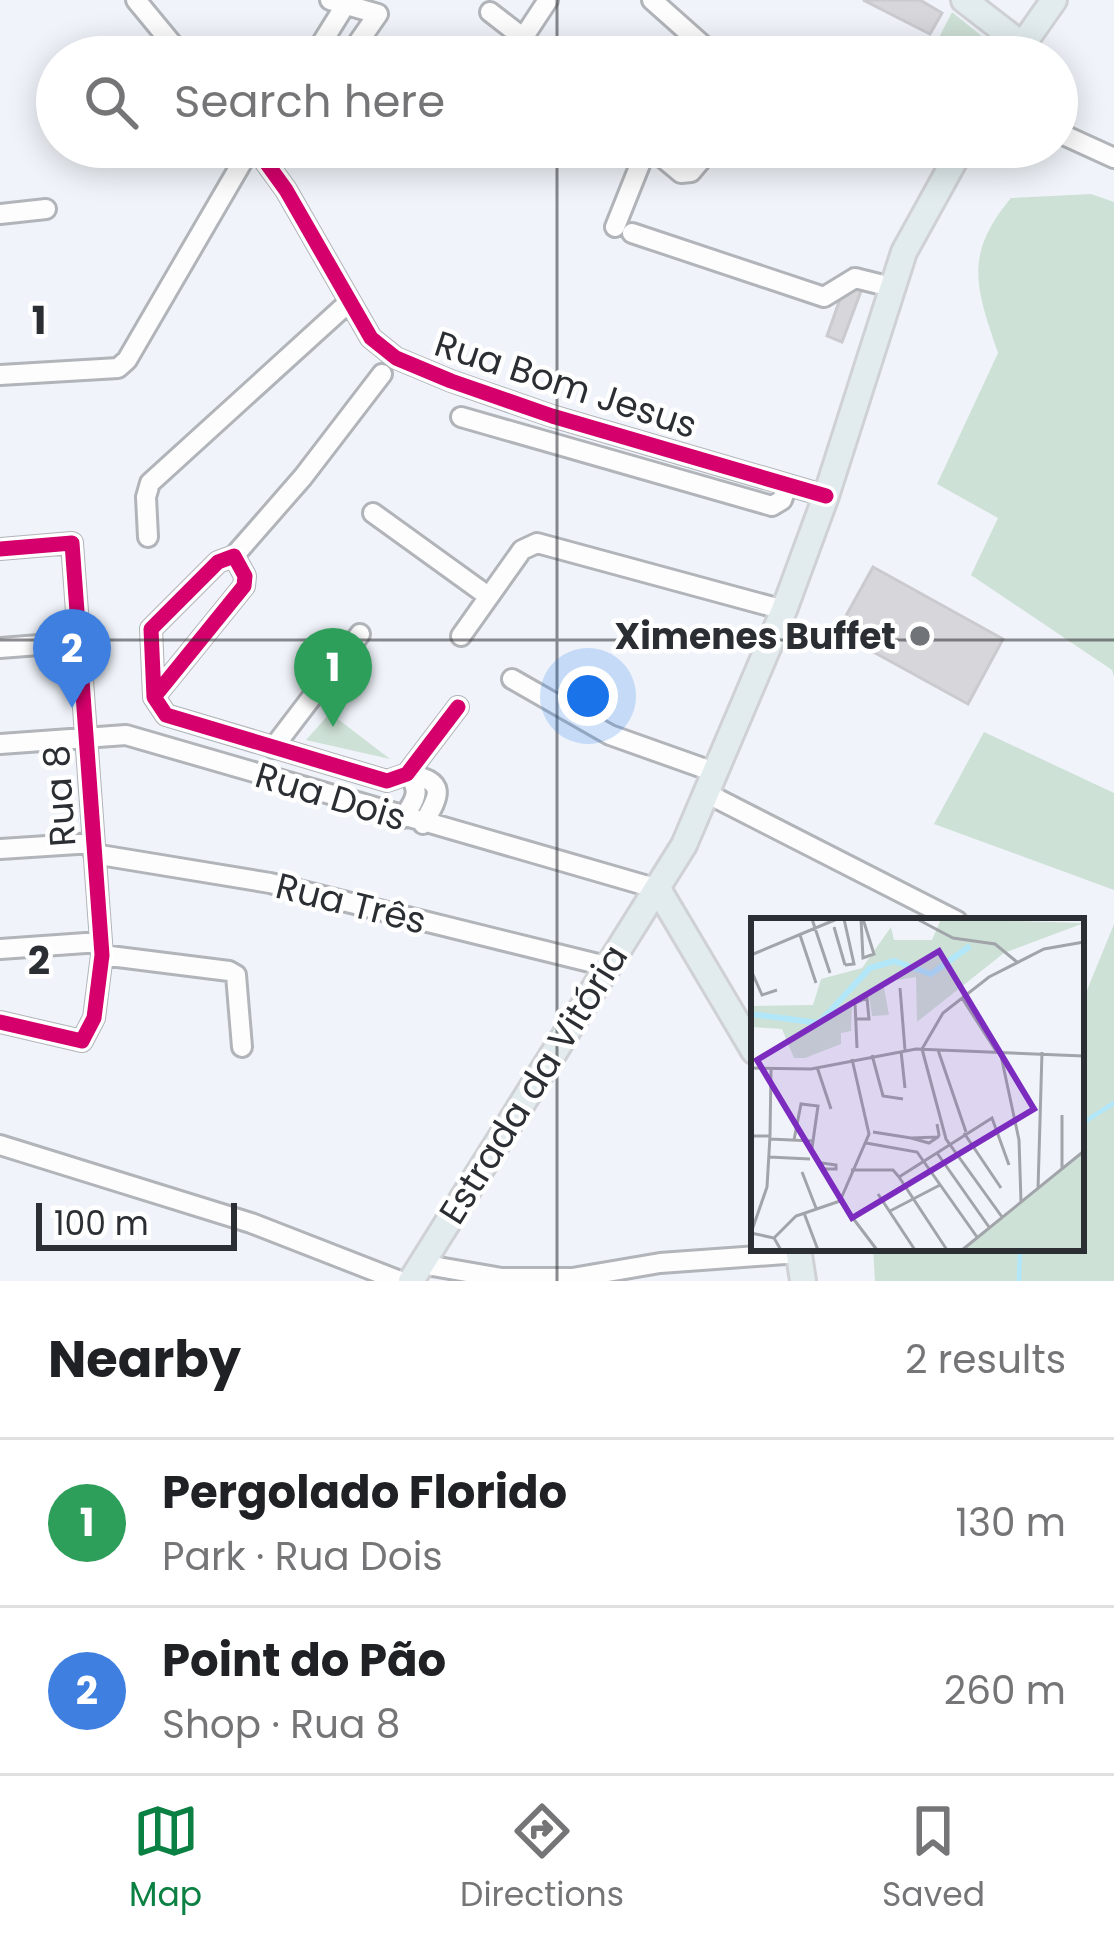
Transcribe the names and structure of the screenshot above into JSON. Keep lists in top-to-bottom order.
{
  "streets": {
    "main road": ["Estrada da Vitória"],
    "street": [
      "Rua Bom Jesus",
      "Rua 8",
      "Rua Dois",
      "Rua Três"
    ]
  },
  "crossings": [
    ["Rua Bom Jesus", "Estrada da Vitória"],
    ["Rua 8", "Rua Dois"],
    ["Rua 8", "Rua Três"],
    ["Rua Dois", "Estrada da Vitória"],
    ["Rua Três", "Estrada da Vitória"]
  ],
  "places": ["Ximenes Buffet"],
  "scale_bar": "100 m",
  "page": {
    "search": "Search here",
    "pins": ["2", "1"],
    "scale": "100 m",
    "heading": ["Nearby", "2 results"],
    "list": [
      {
        "mark": "1",
        "name": "Pergolado Florido",
        "note": "Park · Rua Dois",
        "value": "130 m"
      },
      {
        "mark": "2",
        "name": "Point do Pão",
        "note": "Shop · Rua 8",
        "value": "260 m"
      }
    ],
    "nav": ["Map", "Directions", "Saved"]
  },
  "grid": {
    "rows": ["1", "2"]
  }
}
